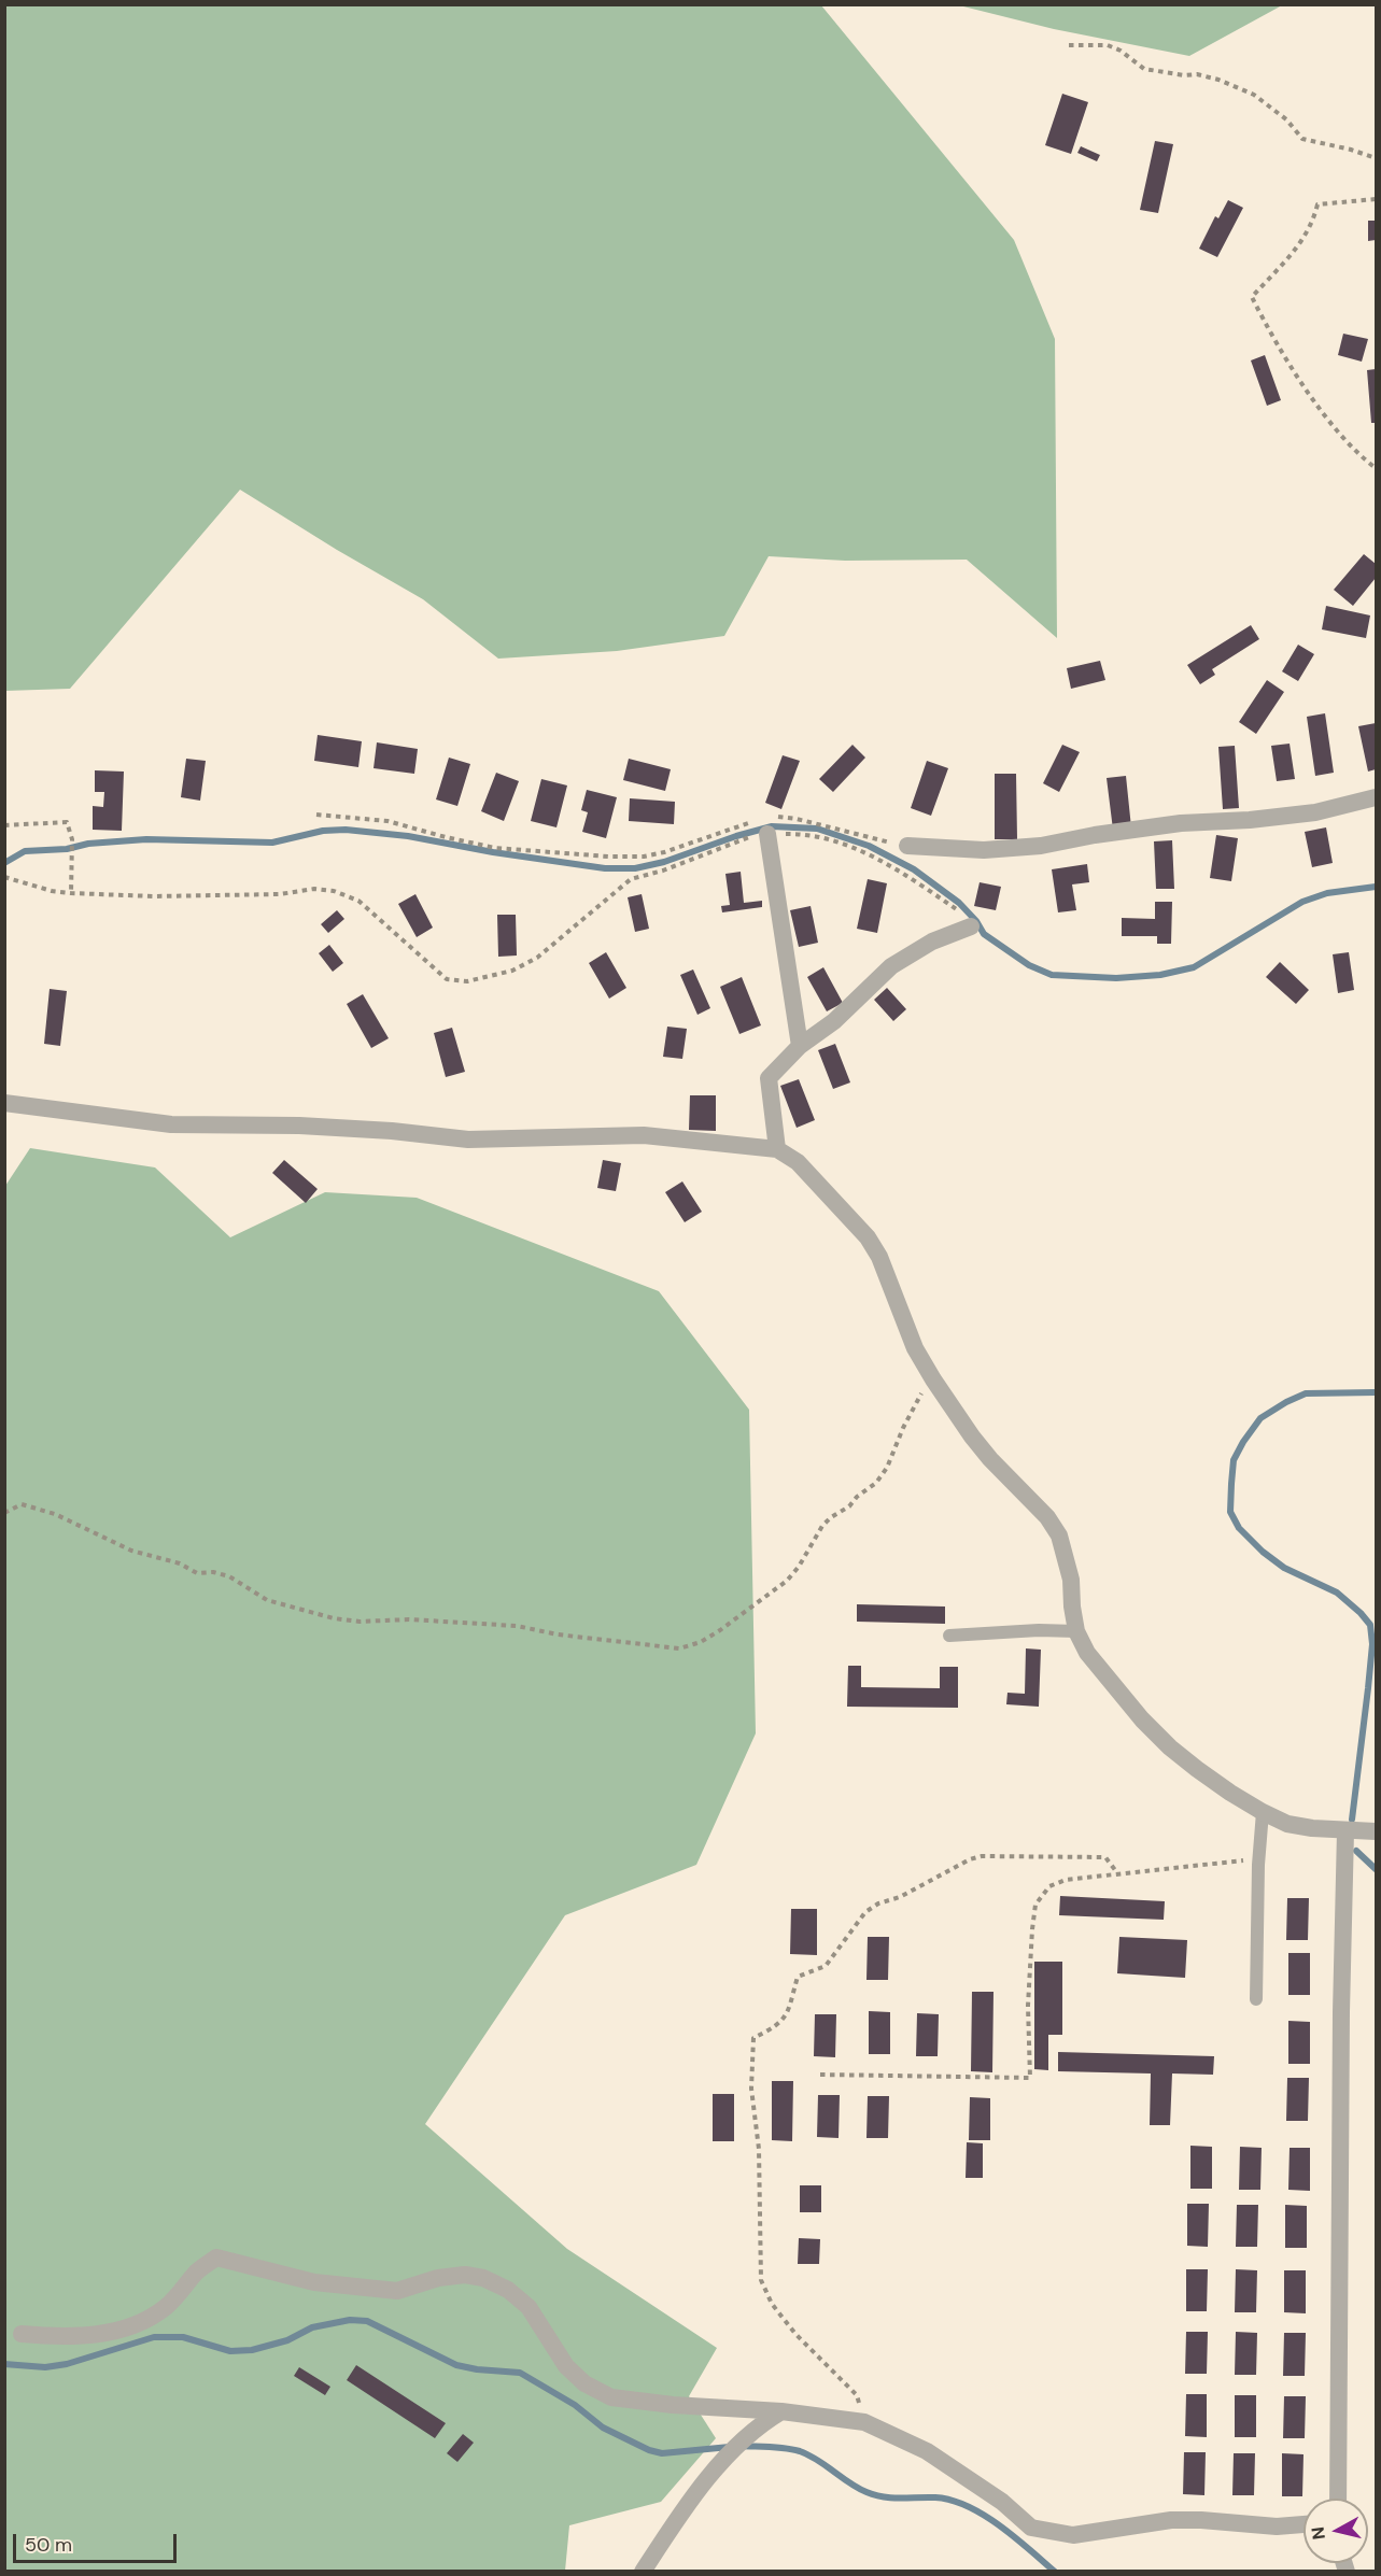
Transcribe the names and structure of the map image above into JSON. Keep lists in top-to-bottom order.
{
  "scale_bar": "50 m",
  "north": "left"
}
